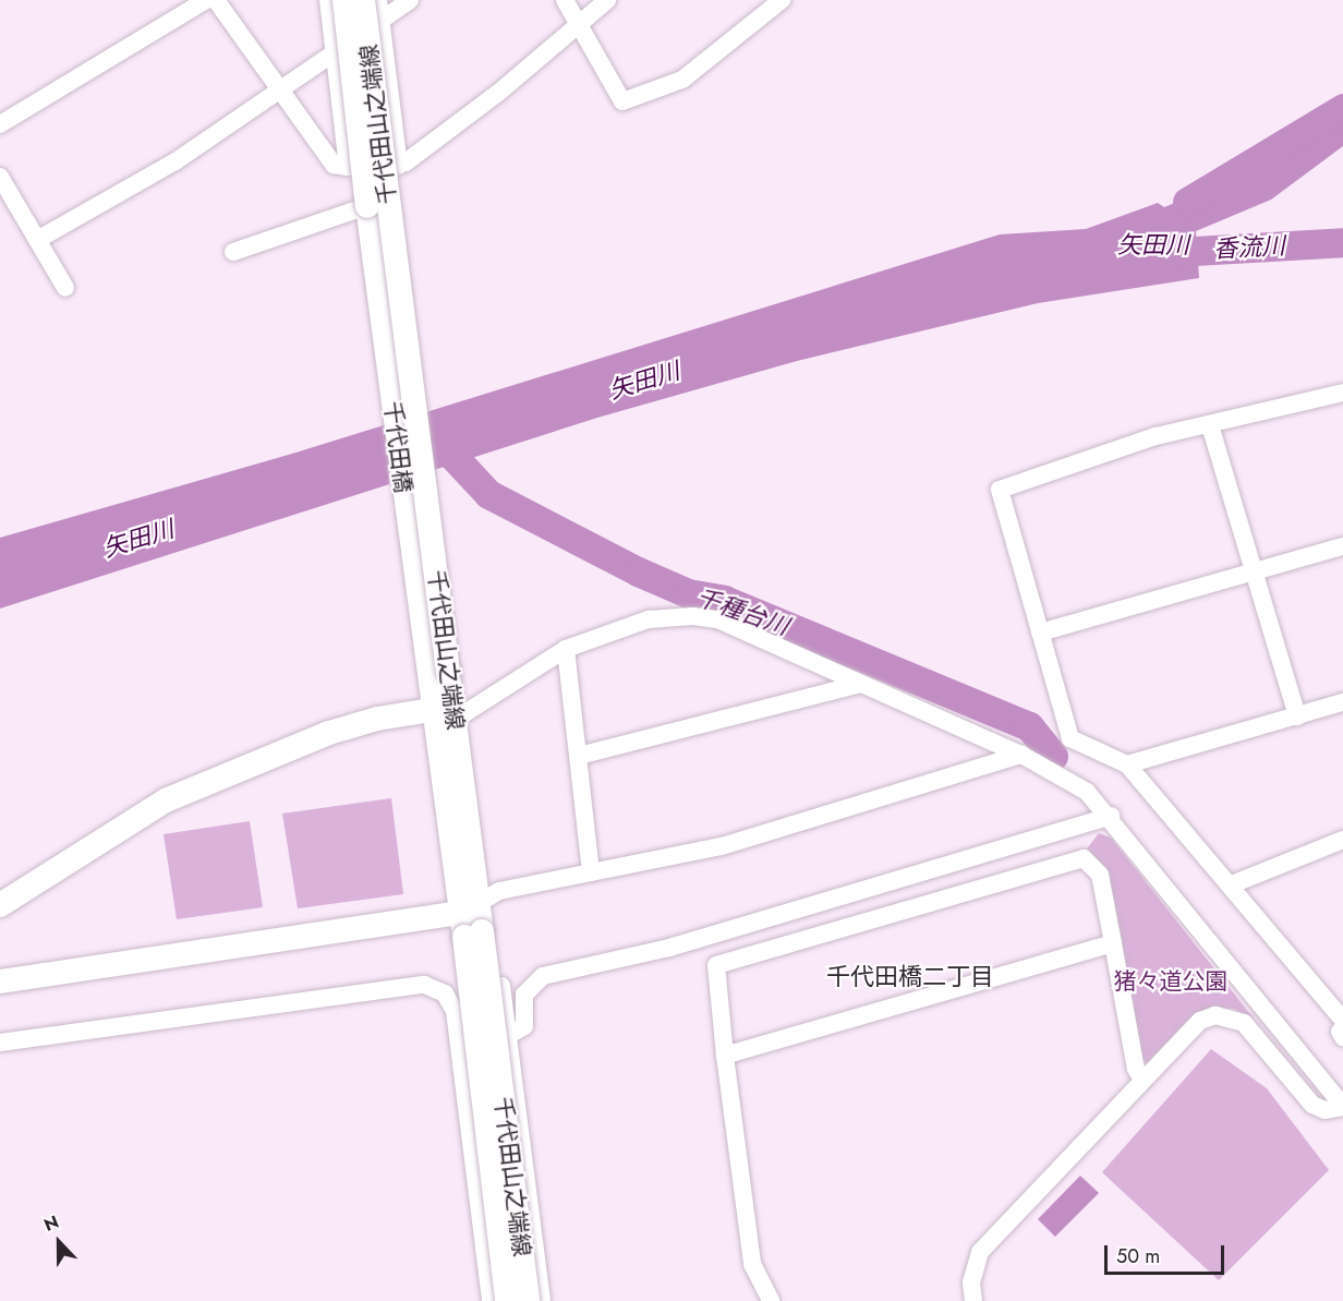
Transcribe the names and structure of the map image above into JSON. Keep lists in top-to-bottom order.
{
  "streets": {
    "street": ["千代田山之端線", "千代田橋"]
  },
  "crossings": [
    ["千代田山之端線", "千代田橋"]
  ],
  "districts": ["千代田橋二丁目"],
  "water": ["矢田川", "香流川", "千種台川"],
  "parks": ["猪々道公園"],
  "scale_bar": "50 m",
  "north": "top"
}
